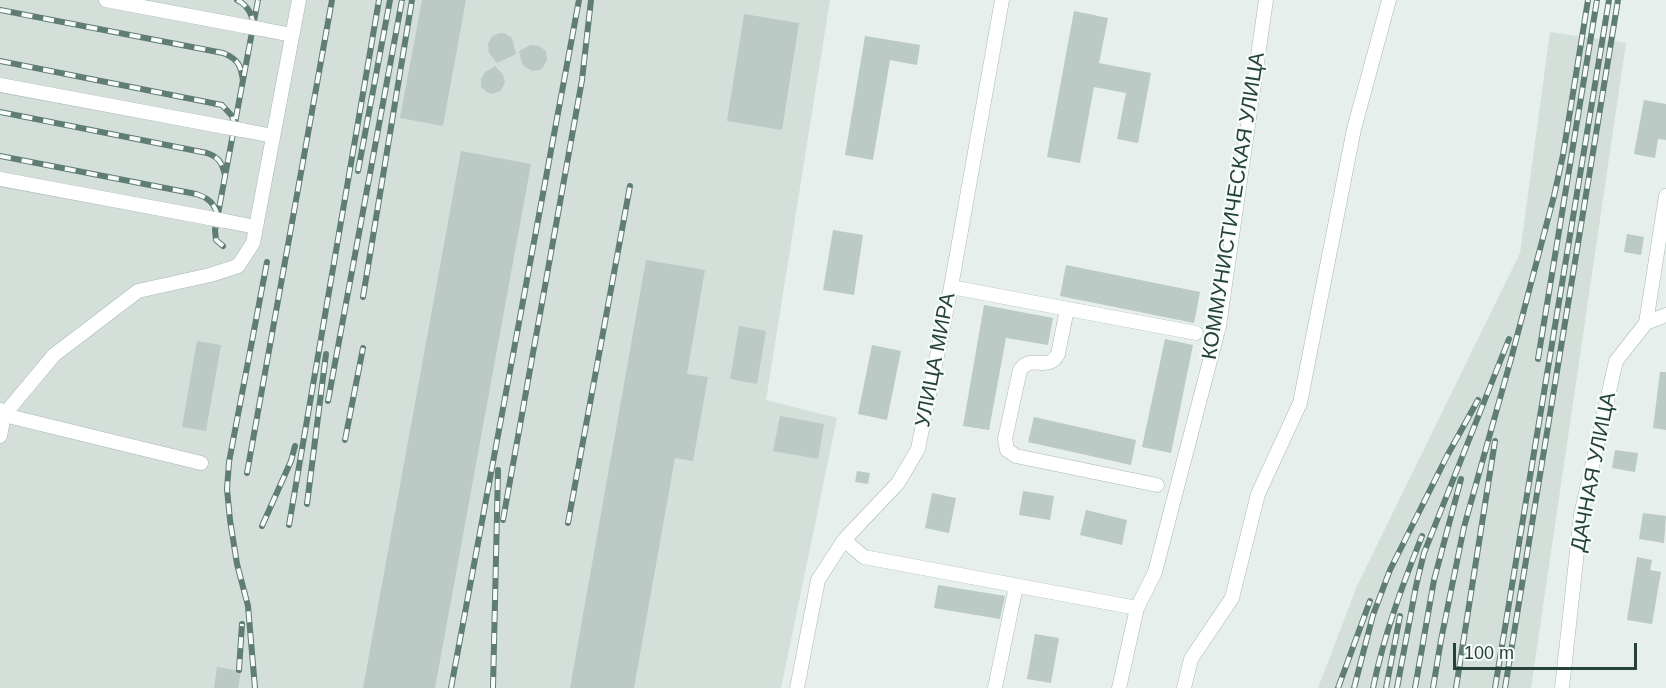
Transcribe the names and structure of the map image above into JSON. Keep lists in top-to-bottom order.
{
  "streets": {
    "street": ["КОММУНИСТИЧЕСКАЯ УЛИЦА", "УЛИЦА МИРА", "ДАЧНАЯ УЛИЦА"]
  },
  "scale_bar": "100 m"
}
